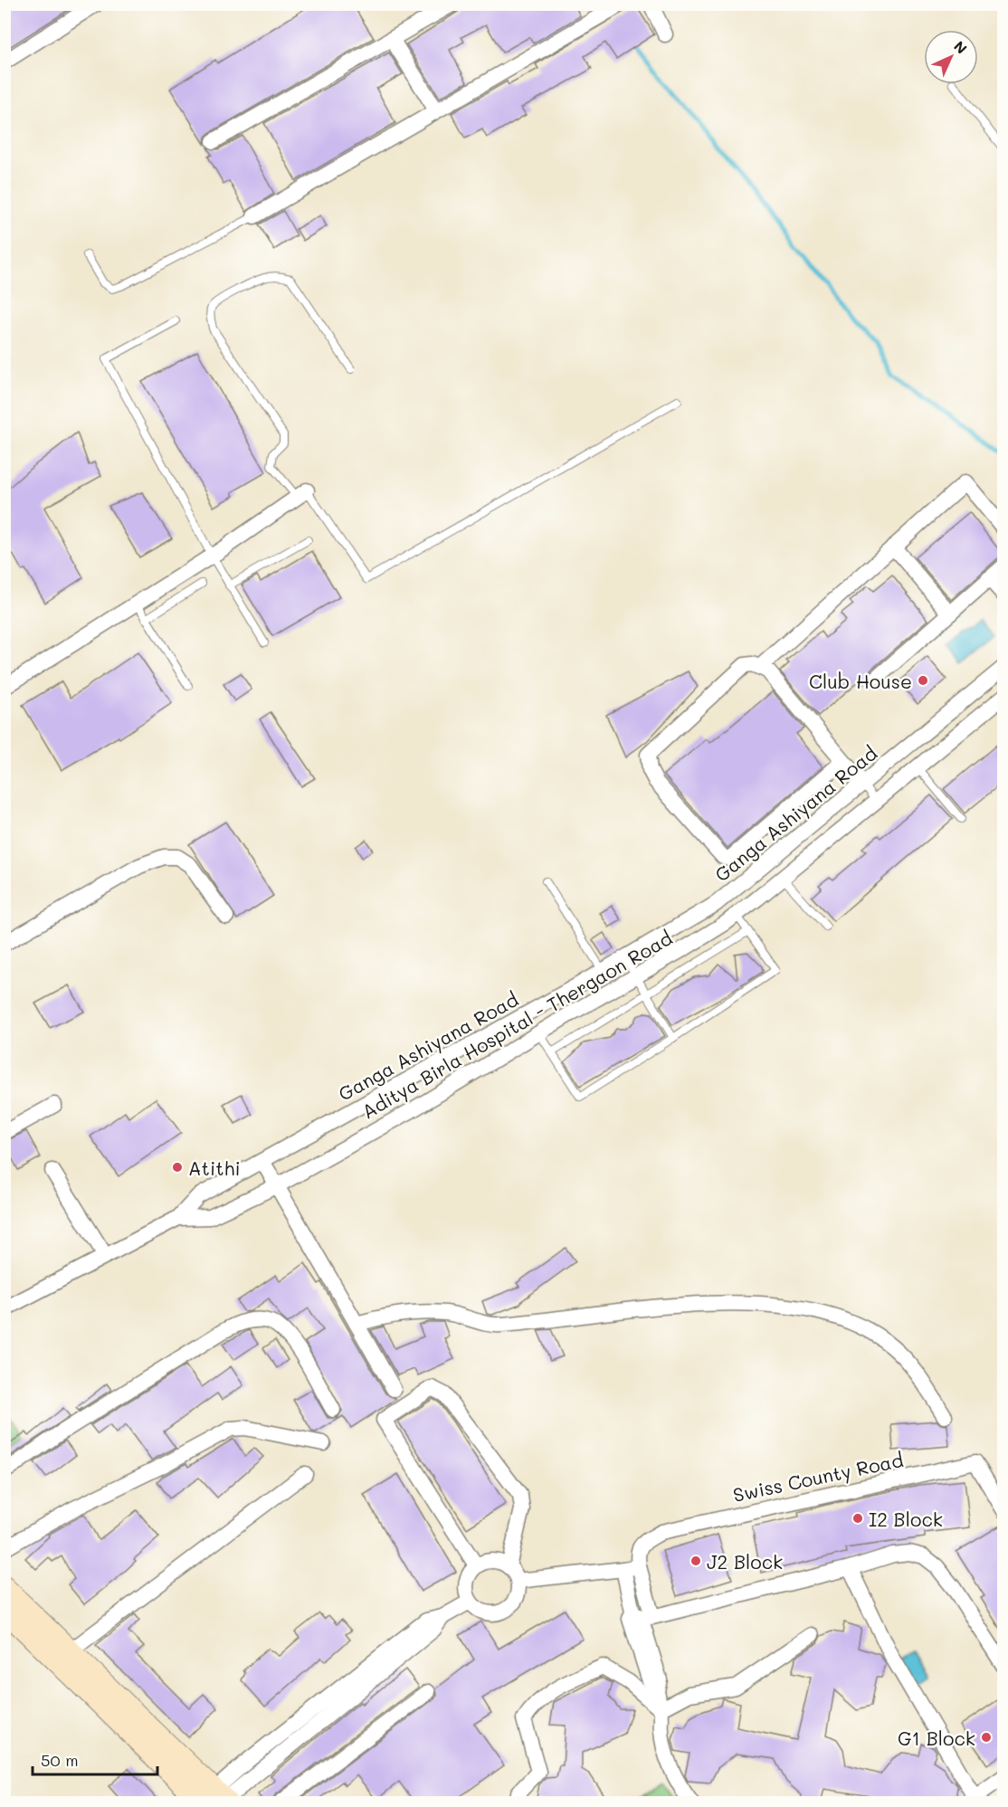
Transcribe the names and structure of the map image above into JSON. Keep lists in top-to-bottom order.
{
  "streets": {
    "street": ["Ganga Ashiyana Road", "Aditya Birla Hospital - Thergaon Road", "Swiss County Road"]
  },
  "crossings": [
    ["Ganga Ashiyana Road", "Aditya Birla Hospital - Thergaon Road"]
  ],
  "places": [
    "Club House",
    "Atithi",
    "I2 Block",
    "J2 Block",
    "G1 Block"
  ],
  "scale_bar": "50 m",
  "north": "top right"
}
